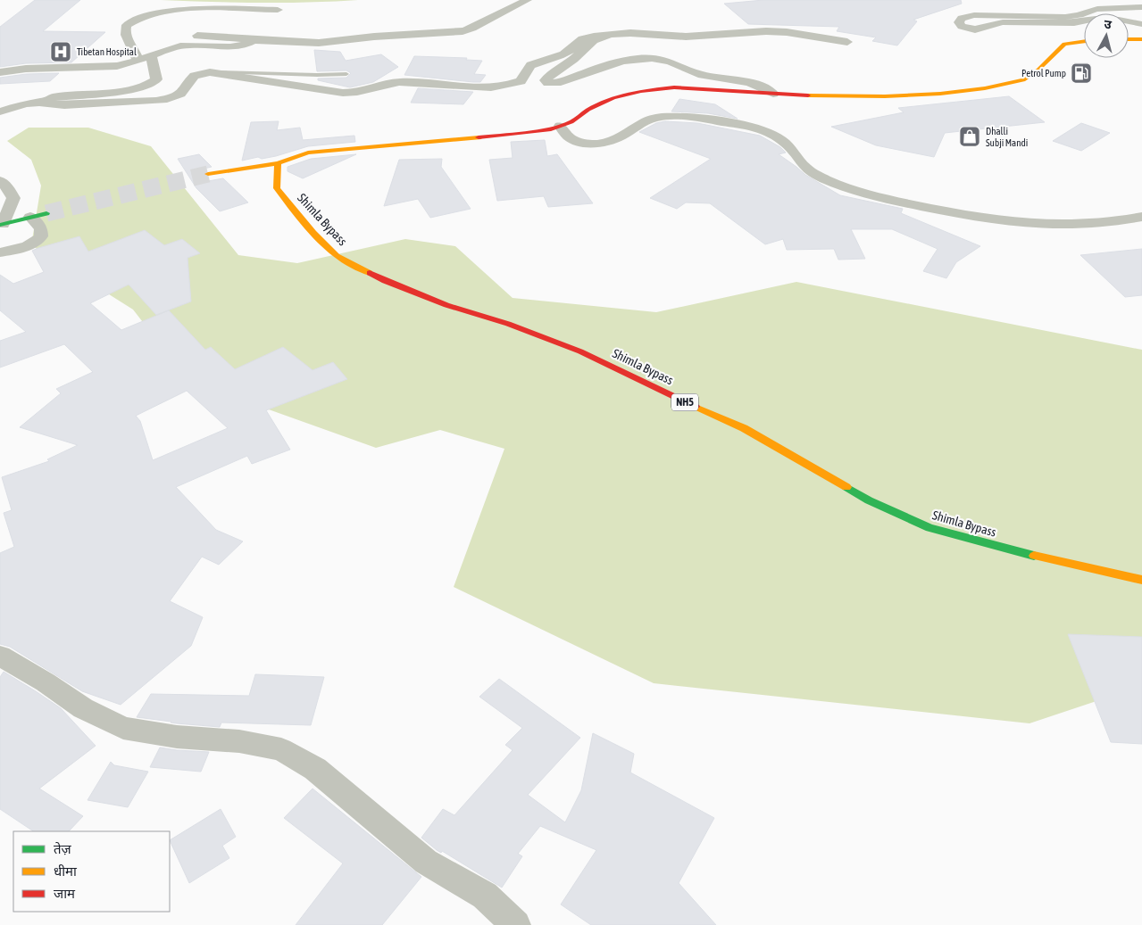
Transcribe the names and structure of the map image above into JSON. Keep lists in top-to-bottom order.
{
  "streets": {
    "main road": ["Shimla Bypass", "NH5"]
  },
  "places": {
    "hospital": ["Tibetan Hospital"],
    "fuel station": ["Petrol Pump"],
    "shop": ["Dhalli Subji Mandi"]
  },
  "legend": ["तेज़", "धीमा", "जाम"],
  "north": "top"
}
